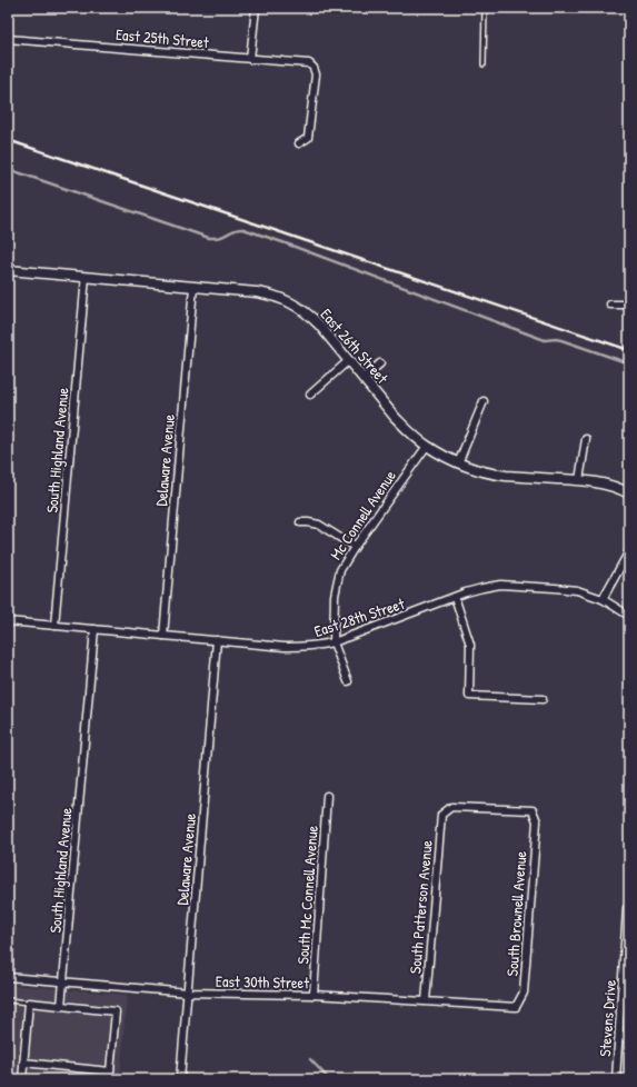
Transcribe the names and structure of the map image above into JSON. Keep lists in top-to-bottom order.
{
  "streets": {
    "street": [
      "East 25th Street",
      "East 26th Street",
      "South Highland Avenue",
      "Delaware Avenue",
      "Mc Connell Avenue",
      "East 28th Street",
      "South Mc Connell Avenue",
      "South Patterson Avenue",
      "South Brownell Avenue",
      "East 30th Street",
      "Stevens Drive"
    ]
  },
  "crossings": [
    ["East 26th Street", "South Highland Avenue"],
    ["East 26th Street", "Delaware Avenue"],
    ["East 26th Street", "Mc Connell Avenue"],
    ["South Highland Avenue", "East 28th Street"],
    ["South Highland Avenue", "East 30th Street"],
    ["Delaware Avenue", "East 28th Street"],
    ["Delaware Avenue", "East 30th Street"],
    ["Mc Connell Avenue", "East 28th Street"],
    ["South Mc Connell Avenue", "East 30th Street"],
    ["South Patterson Avenue", "South Brownell Avenue"],
    ["South Patterson Avenue", "East 30th Street"],
    ["South Brownell Avenue", "East 30th Street"]
  ]
}
